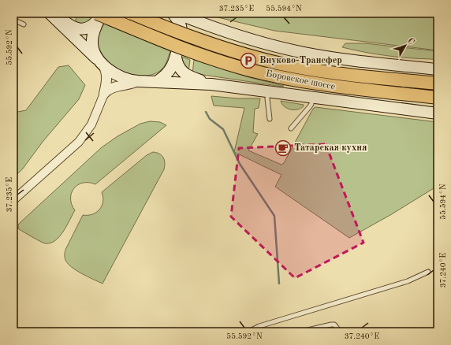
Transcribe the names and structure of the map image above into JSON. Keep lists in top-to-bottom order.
{
  "streets": {
    "main road": ["Боровское шоссе"]
  },
  "places": {
    "parking": ["Внуково-Трансфер"],
    "cafe": ["Татарская кухня"]
  },
  "north": "top right",
  "coordinates": [
    "37.235°E",
    "55.594°N",
    "55.592°N",
    "37.240°E"
  ]
}
